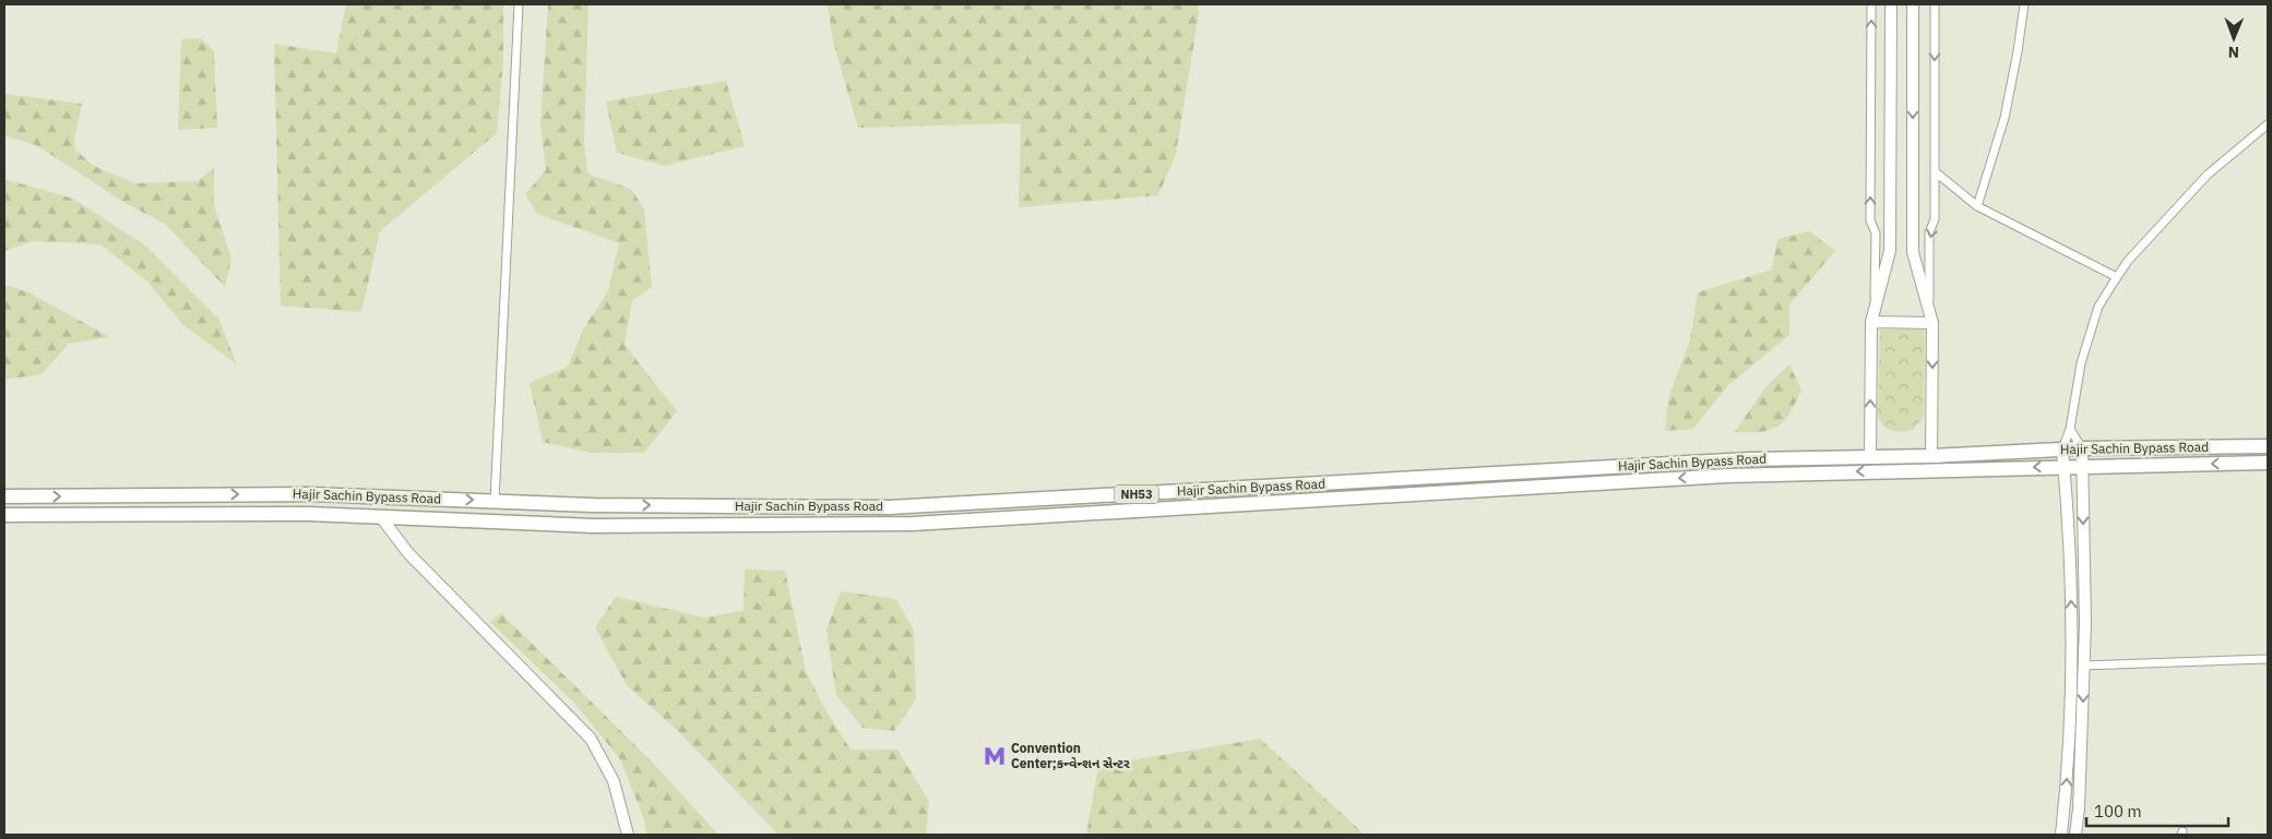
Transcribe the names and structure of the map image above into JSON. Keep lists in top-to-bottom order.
{
  "streets": {
    "highway": ["Hajir Sachin Bypass Road", "NH53"]
  },
  "places": {
    "metro station": ["Convention Center;કન્વેન્શન સેન્ટર"]
  },
  "scale_bar": "100 m",
  "north": "bottom"
}
